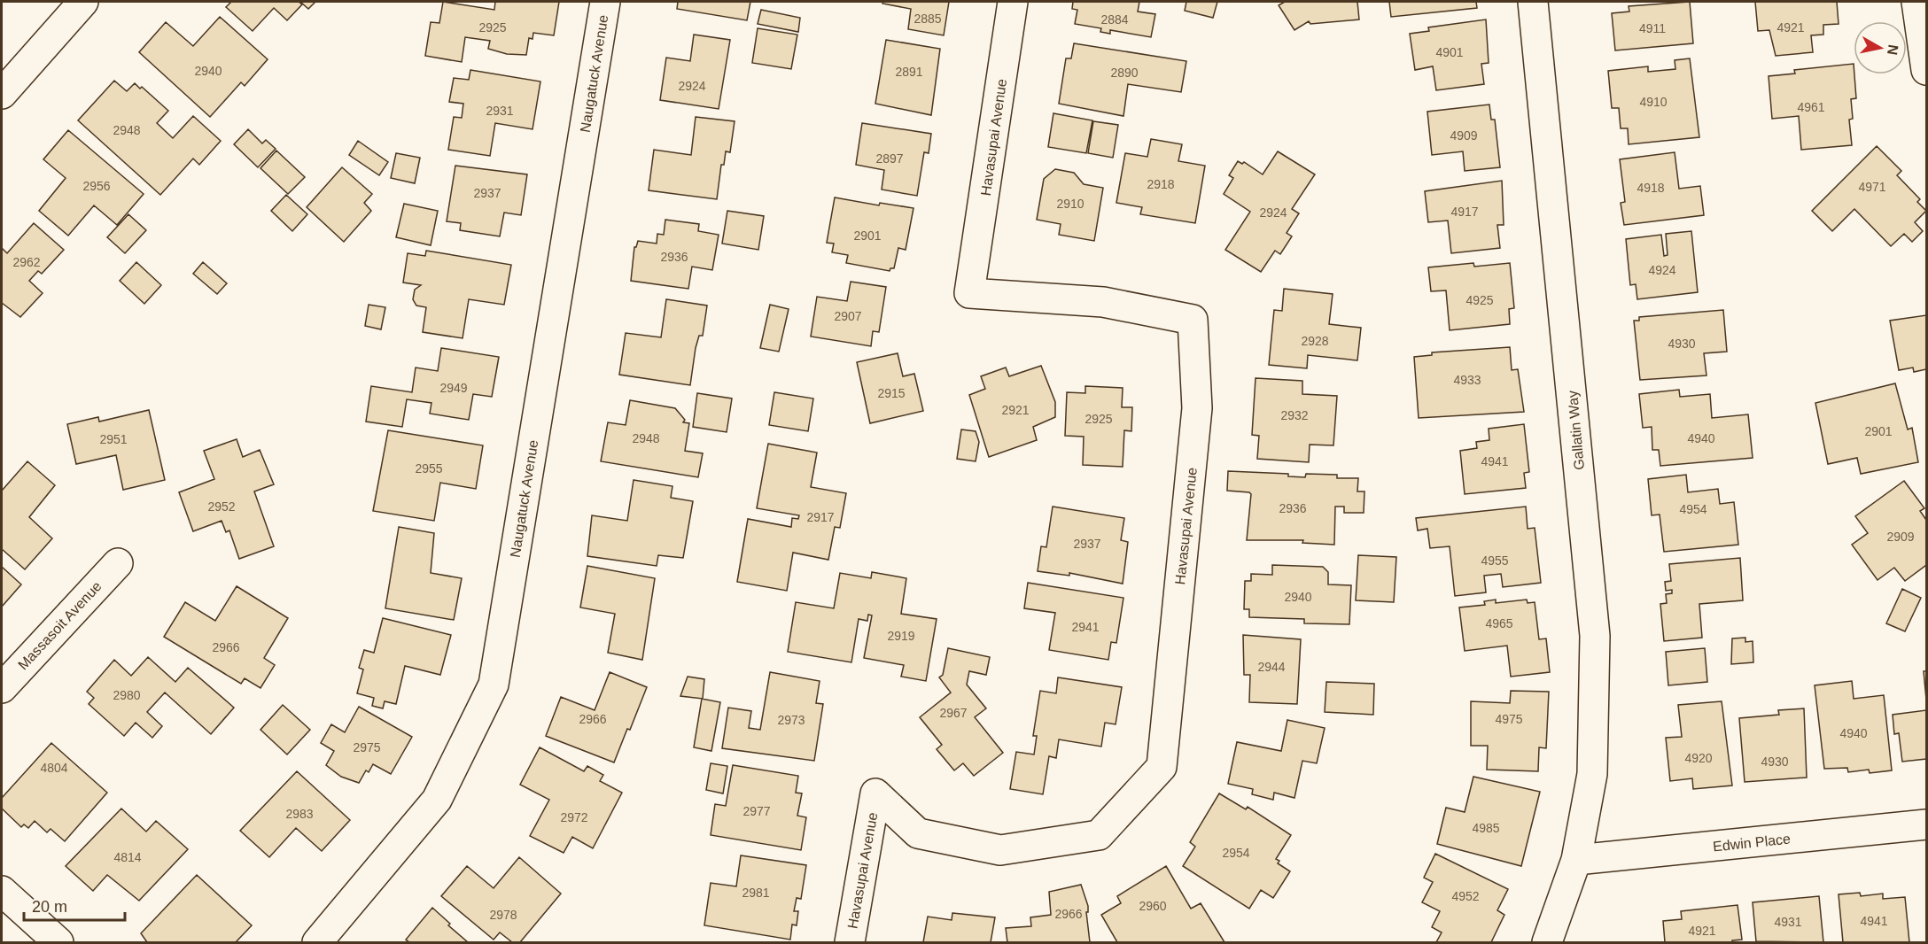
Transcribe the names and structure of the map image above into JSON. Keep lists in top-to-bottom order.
{
  "streets": {
    "street": [
      "Naugatuck Avenue",
      "Havasupai Avenue",
      "Gallatin Way",
      "Massasoit Avenue",
      "Edwin Place"
    ]
  },
  "crossings": [
    ["Gallatin Way", "Edwin Place"]
  ],
  "house_numbers": [
    "2885",
    "2884",
    "2925",
    "4921",
    "4911",
    "4901",
    "2940",
    "2891",
    "2890",
    "2924",
    "4910",
    "4961",
    "2931",
    "2948",
    "4909",
    "2897",
    "2918",
    "2956",
    "4971",
    "4918",
    "2937",
    "2910",
    "4917",
    "2924",
    "2901",
    "2936",
    "2962",
    "4924",
    "4925",
    "2907",
    "2928",
    "4930",
    "4933",
    "2949",
    "2915",
    "2921",
    "2932",
    "2925",
    "2901",
    "2948",
    "4940",
    "2951",
    "4941",
    "2955",
    "2952",
    "2936",
    "4954",
    "2917",
    "2909",
    "2937",
    "4955",
    "2940",
    "4965",
    "2941",
    "2919",
    "2966",
    "2944",
    "2980",
    "2967",
    "2966",
    "4975",
    "2973",
    "4940",
    "2975",
    "4920",
    "4930",
    "4804",
    "2977",
    "2983",
    "2972",
    "4985",
    "2954",
    "4814",
    "2981",
    "4952",
    "2960",
    "2966",
    "2978",
    "4941",
    "4931",
    "4921"
  ],
  "scale_bar": "20 m",
  "north": "right"
}
